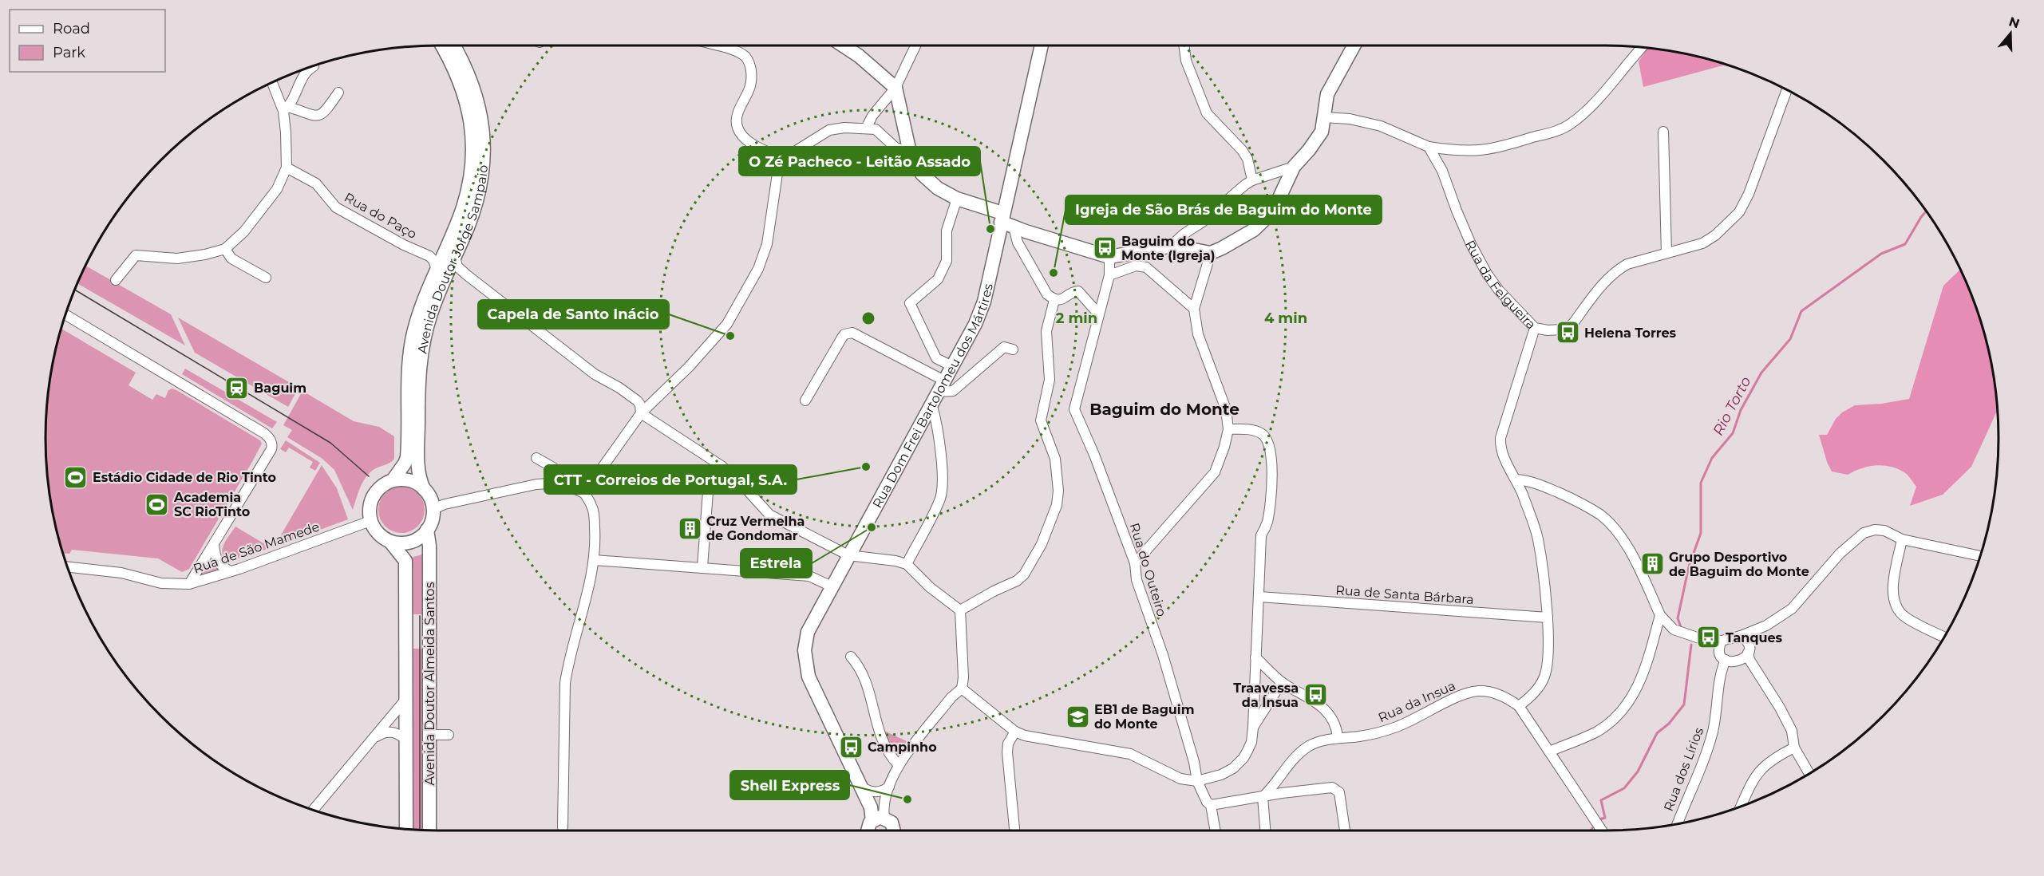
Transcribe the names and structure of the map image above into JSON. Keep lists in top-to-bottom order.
{
  "streets": {
    "main road": ["Avenida Doutor Jorge Sampaio", "Rua Dom Frei Bartolomeu dos Mártires", "Avenida Doutor Almeida Santos"],
    "street": [
      "Rua do Paço",
      "Rua da Felgueira",
      "Rua de São Mamede",
      "Rua do Outeiro",
      "Rua de Santa Bárbara",
      "Rua da Insua",
      "Rua dos Lírios"
    ]
  },
  "crossings": [
    ["Rua do Paço", "Avenida Doutor Jorge Sampaio"],
    ["Avenida Doutor Jorge Sampaio", "Rua de São Mamede"],
    ["Avenida Doutor Jorge Sampaio", "Avenida Doutor Almeida Santos"],
    ["Rua de São Mamede", "Avenida Doutor Almeida Santos"]
  ],
  "districts": ["Baguim do Monte"],
  "water": ["Rio Torto"],
  "places": {
    "other": [
      "O Zé Pacheco - Leitão Assado",
      "Igreja de São Brás de Baguim do Monte",
      "Capela de Santo Inácio",
      "CTT - Correios de Portugal, S.A.",
      "Estrela",
      "Shell Express"
    ],
    "bus stop": [
      "Baguim do Monte (Igreja)",
      "Helena Torres",
      "Tanques",
      "Traavessa da Ínsua",
      "Campinho"
    ],
    "station": ["Baguim"],
    "sports": ["Estádio Cidade de Rio Tinto", "Academia SC RioTinto"],
    "building": ["Cruz Vermelha de Gondomar", "Grupo Desportivo de Baguim do Monte"],
    "school or university": ["EB1 de Baguim do Monte"]
  },
  "legend": ["Road", "Park"],
  "north": "top",
  "rings": ["2 min", "4 min"]
}
